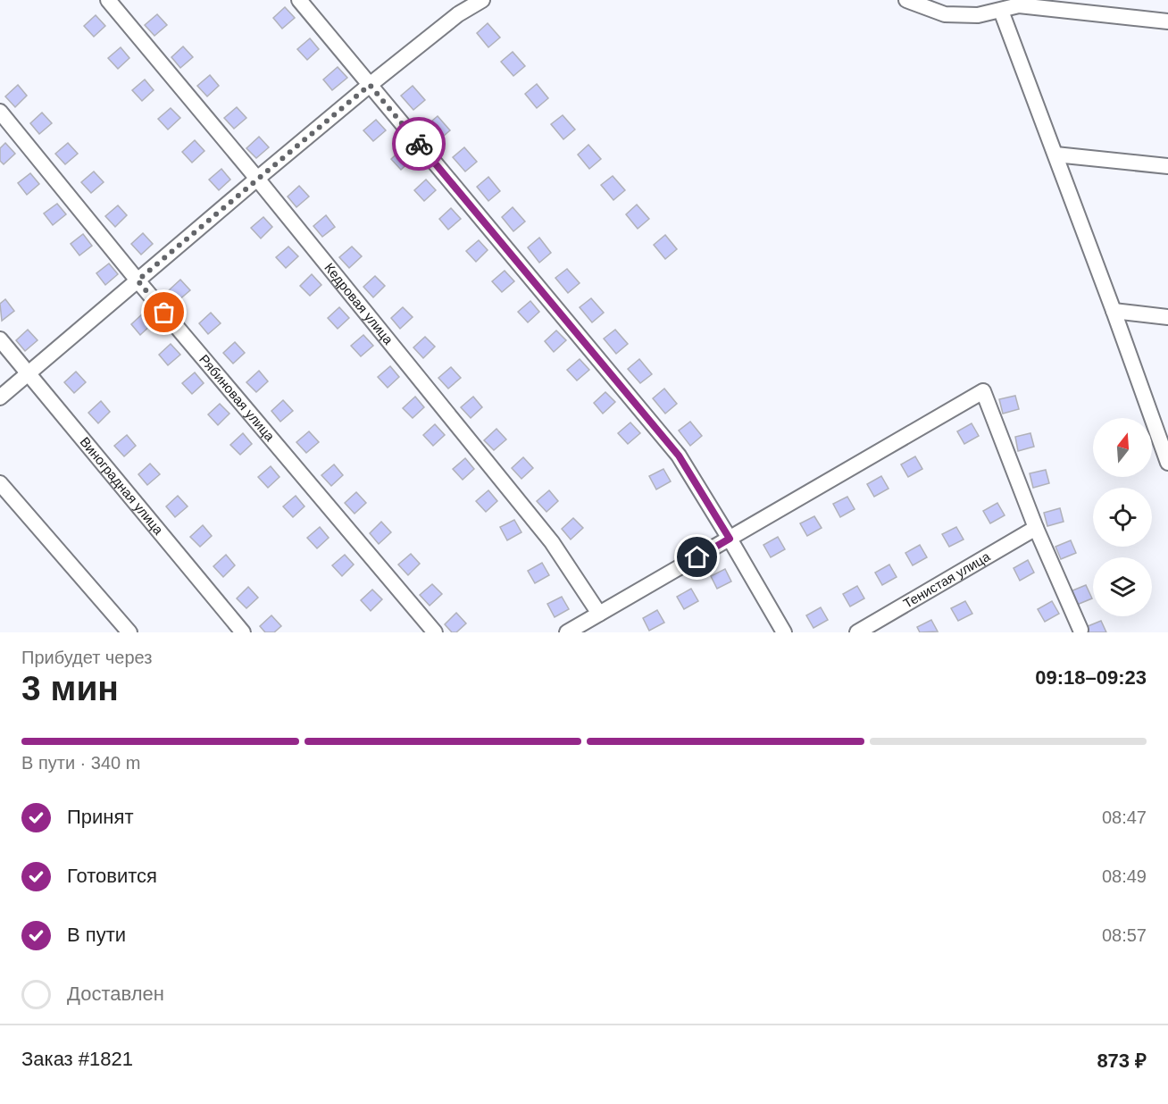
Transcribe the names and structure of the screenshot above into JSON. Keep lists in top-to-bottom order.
{
  "streets": {
    "street": [
      "Кедровая улица",
      "Рябиновая улица",
      "Виноградная улица",
      "Тенистая улица"
    ]
  },
  "north": "top",
  "page": {
    "heading": ["3 мин", "Прибудет через", "09:18–09:23"],
    "panel": ["Заказ #1821", "873 ₽"],
    "bar": "В пути · 340 m",
    "list": [
      ["Принят", "08:47"],
      ["Готовится", "08:49"],
      ["В пути", "08:57"],
      "Доставлен"
    ]
  }
}
